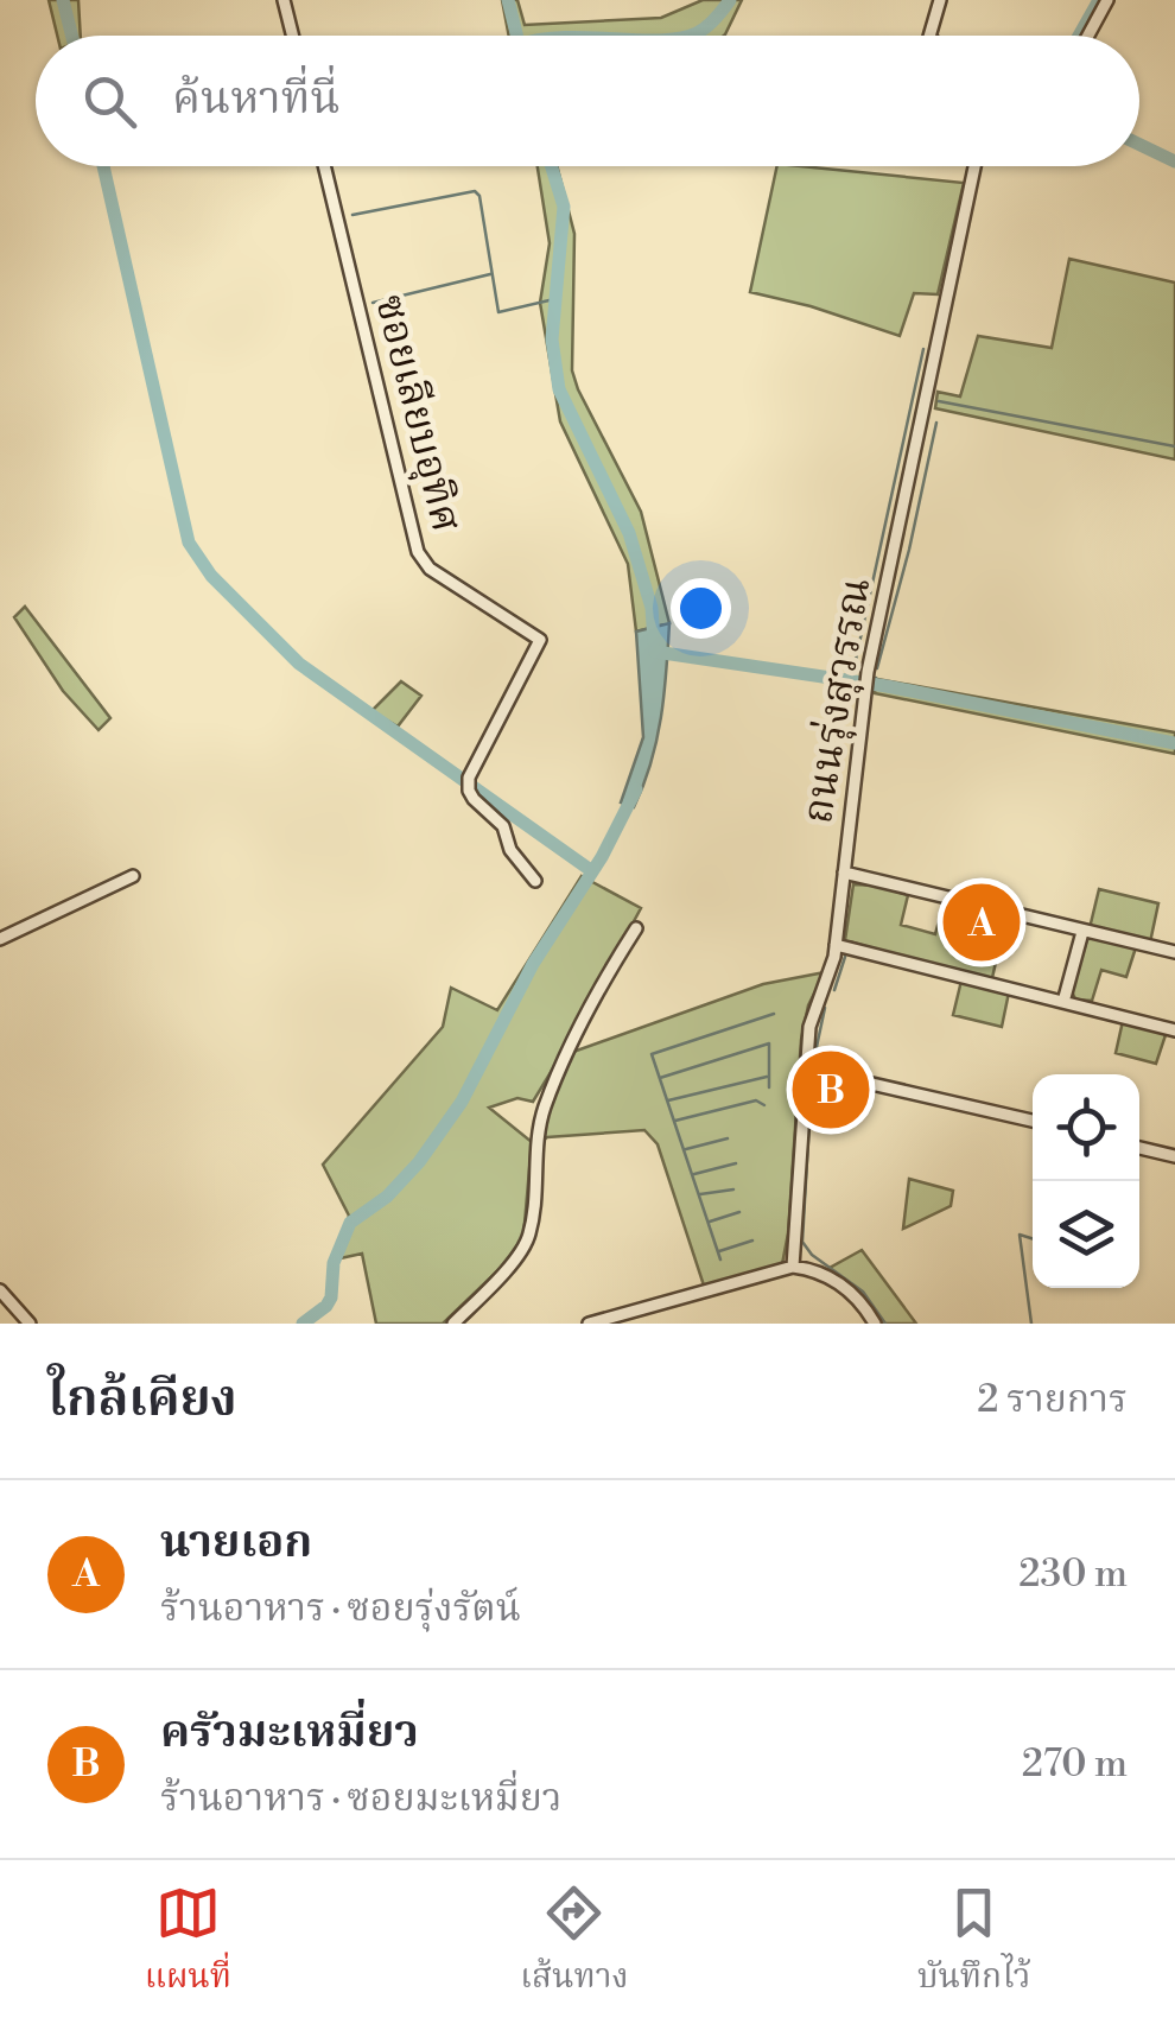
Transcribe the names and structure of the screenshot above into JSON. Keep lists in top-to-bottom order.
{
  "streets": {
    "street": ["ซอยเลียบอุทิศ", "ถนนรุ่งสุวรรณ"]
  },
  "page": {
    "search": "ค้นหาที่นี่",
    "pins": ["A", "B"],
    "heading": ["ใกล้เคียง", "2 รายการ"],
    "list": [
      {
        "mark": "A",
        "name": "นายเอก",
        "note": "ร้านอาหาร · ซอยรุ่งรัตน์",
        "value": "230 m"
      },
      {
        "mark": "B",
        "name": "ครัวมะเหมี่ยว",
        "note": "ร้านอาหาร · ซอยมะเหมี่ยว",
        "value": "270 m"
      }
    ],
    "nav": ["แผนที่", "เส้นทาง", "บันทึกไว้"]
  }
}
